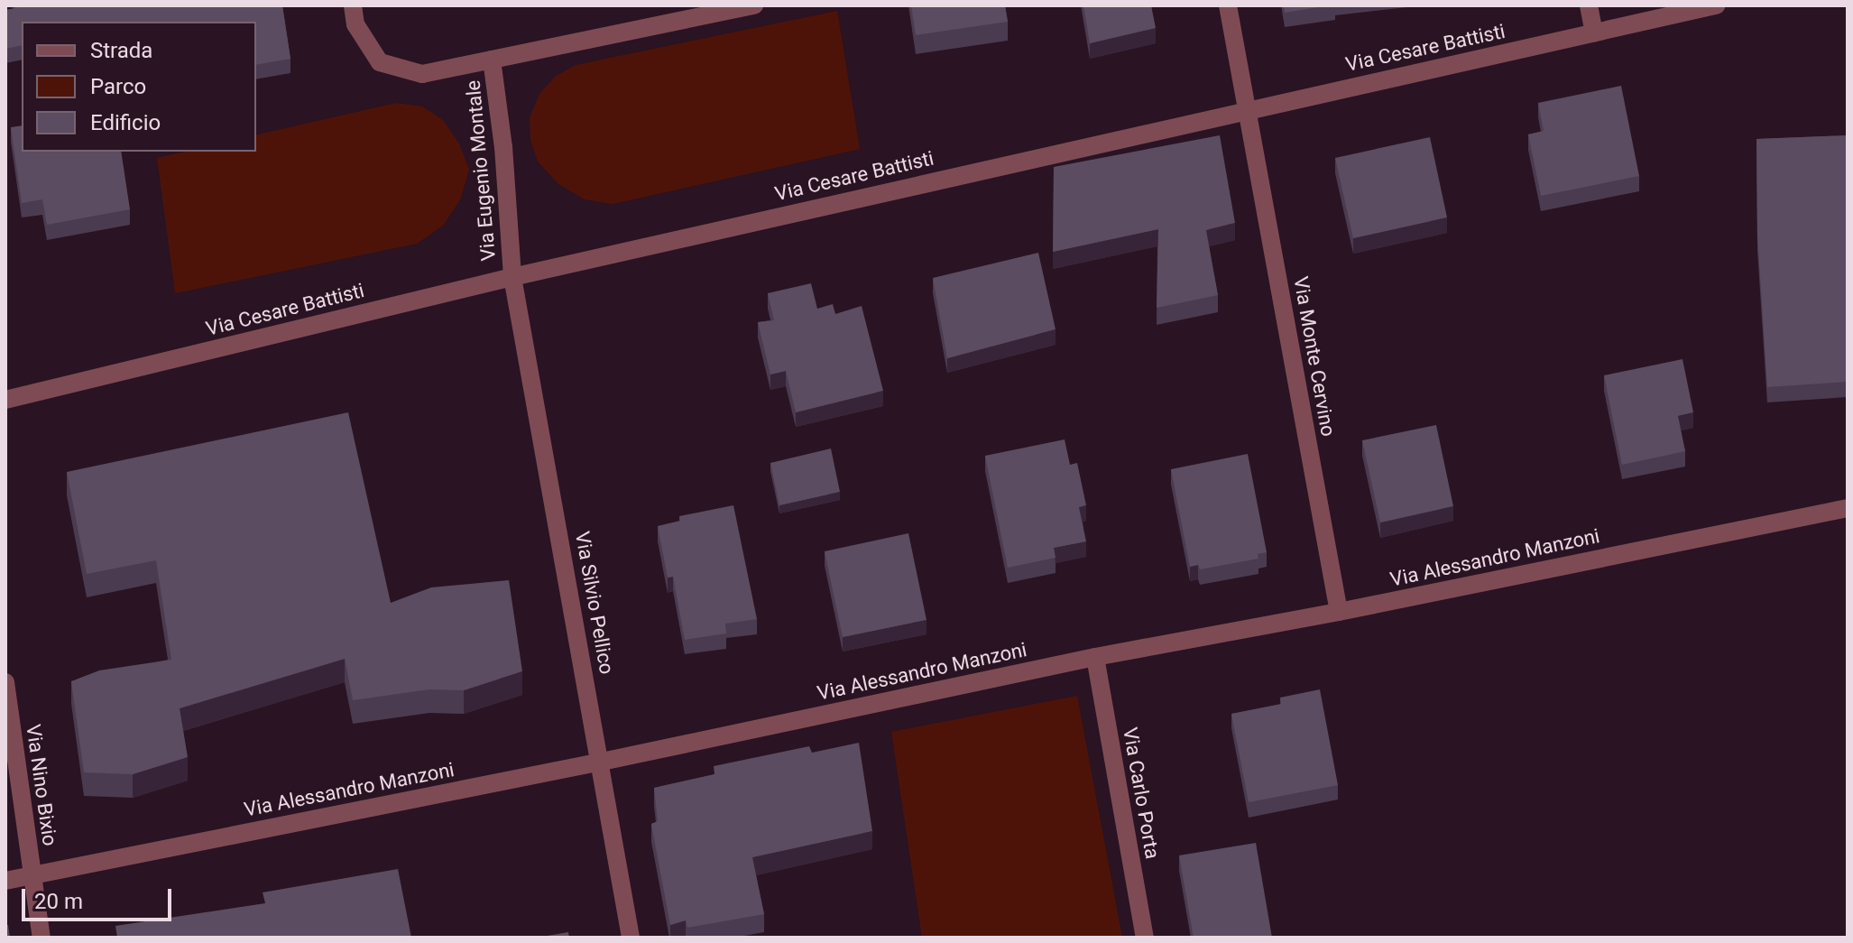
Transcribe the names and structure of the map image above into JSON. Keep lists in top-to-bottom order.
{
  "streets": {
    "street": [
      "Via Cesare Battisti",
      "Via Eugenio Montale",
      "Via Monte Cervino",
      "Via Alessandro Manzoni",
      "Via Silvio Pellico",
      "Via Nino Bixio",
      "Via Carlo Porta"
    ]
  },
  "crossings": [
    ["Via Cesare Battisti", "Via Eugenio Montale"],
    ["Via Cesare Battisti", "Via Monte Cervino"],
    ["Via Cesare Battisti", "Via Silvio Pellico"],
    ["Via Eugenio Montale", "Via Silvio Pellico"],
    ["Via Monte Cervino", "Via Alessandro Manzoni"],
    ["Via Alessandro Manzoni", "Via Silvio Pellico"],
    ["Via Alessandro Manzoni", "Via Nino Bixio"],
    ["Via Alessandro Manzoni", "Via Carlo Porta"]
  ],
  "legend": ["Strada", "Parco", "Edificio"],
  "scale_bar": "20 m"
}
